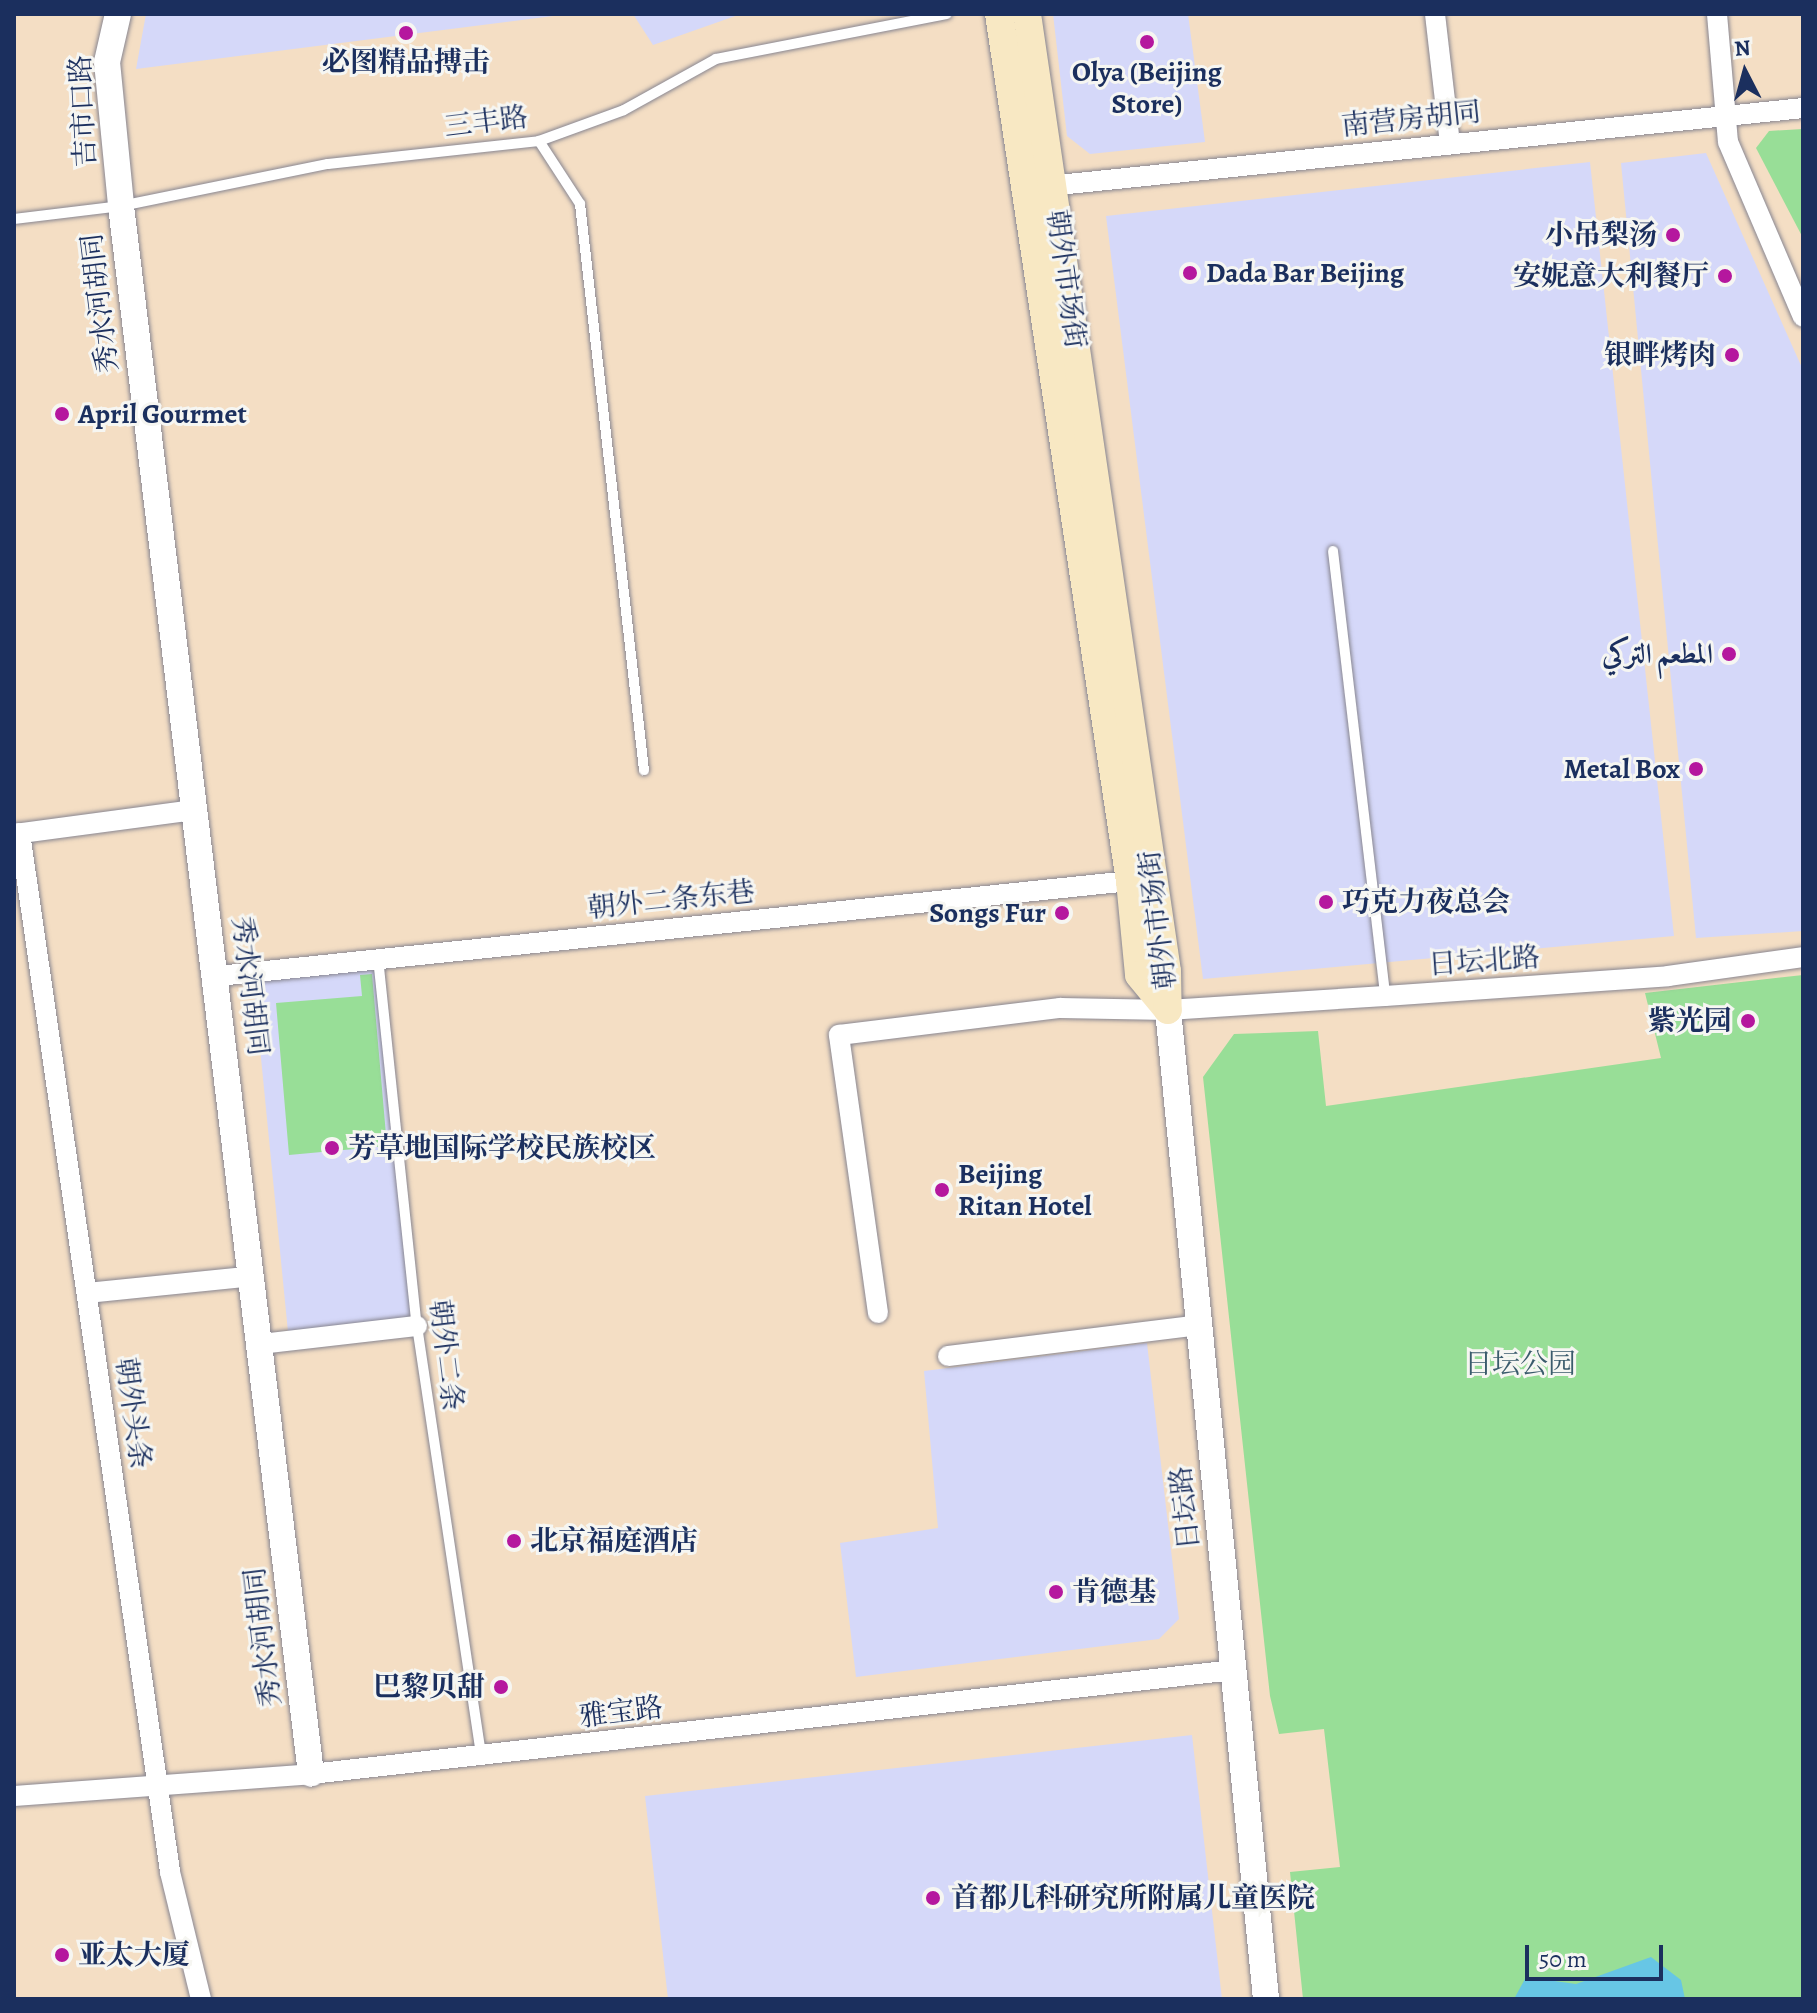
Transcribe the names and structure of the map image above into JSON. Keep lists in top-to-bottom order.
{
  "streets": {
    "main road": ["朝外市场街"],
    "street": [
      "吉市口路",
      "南营房胡同",
      "秀水河胡同",
      "朝外二条东巷",
      "日坛北路",
      "朝外头条",
      "日坛路",
      "雅宝路"
    ],
    "lane": ["三丰路", "朝外二条"]
  },
  "crossings": [
    ["吉市口路", "三丰路"],
    ["吉市口路", "秀水河胡同"],
    ["南营房胡同", "朝外市场街"],
    ["三丰路", "秀水河胡同"],
    ["朝外市场街", "朝外二条东巷"],
    ["朝外市场街", "日坛北路"],
    ["朝外市场街", "日坛路"],
    ["秀水河胡同", "朝外二条东巷"],
    ["秀水河胡同", "雅宝路"],
    ["朝外二条东巷", "朝外二条"],
    ["日坛北路", "日坛路"],
    ["朝外二条", "雅宝路"],
    ["朝外头条", "雅宝路"],
    ["日坛路", "雅宝路"]
  ],
  "parks": ["日坛公园"],
  "places": [
    "必图精品搏击",
    "Olya (Beijing Store)",
    "小吊梨汤",
    "Dada Bar Beijing",
    "安妮意大利餐厅",
    "银畔烤肉",
    "April Gourmet",
    "المطعم التركي",
    "Metal Box",
    "巧克力夜总会",
    "Songs Fur",
    "紫光园",
    "芳草地国际学校民族校区",
    "Beijing Ritan Hotel",
    "北京福庭酒店",
    "肯德基",
    "巴黎贝甜",
    "首都儿科研究所附属儿童医院",
    "亚太大厦"
  ],
  "scale_bar": "50 m",
  "north": "top"
}
